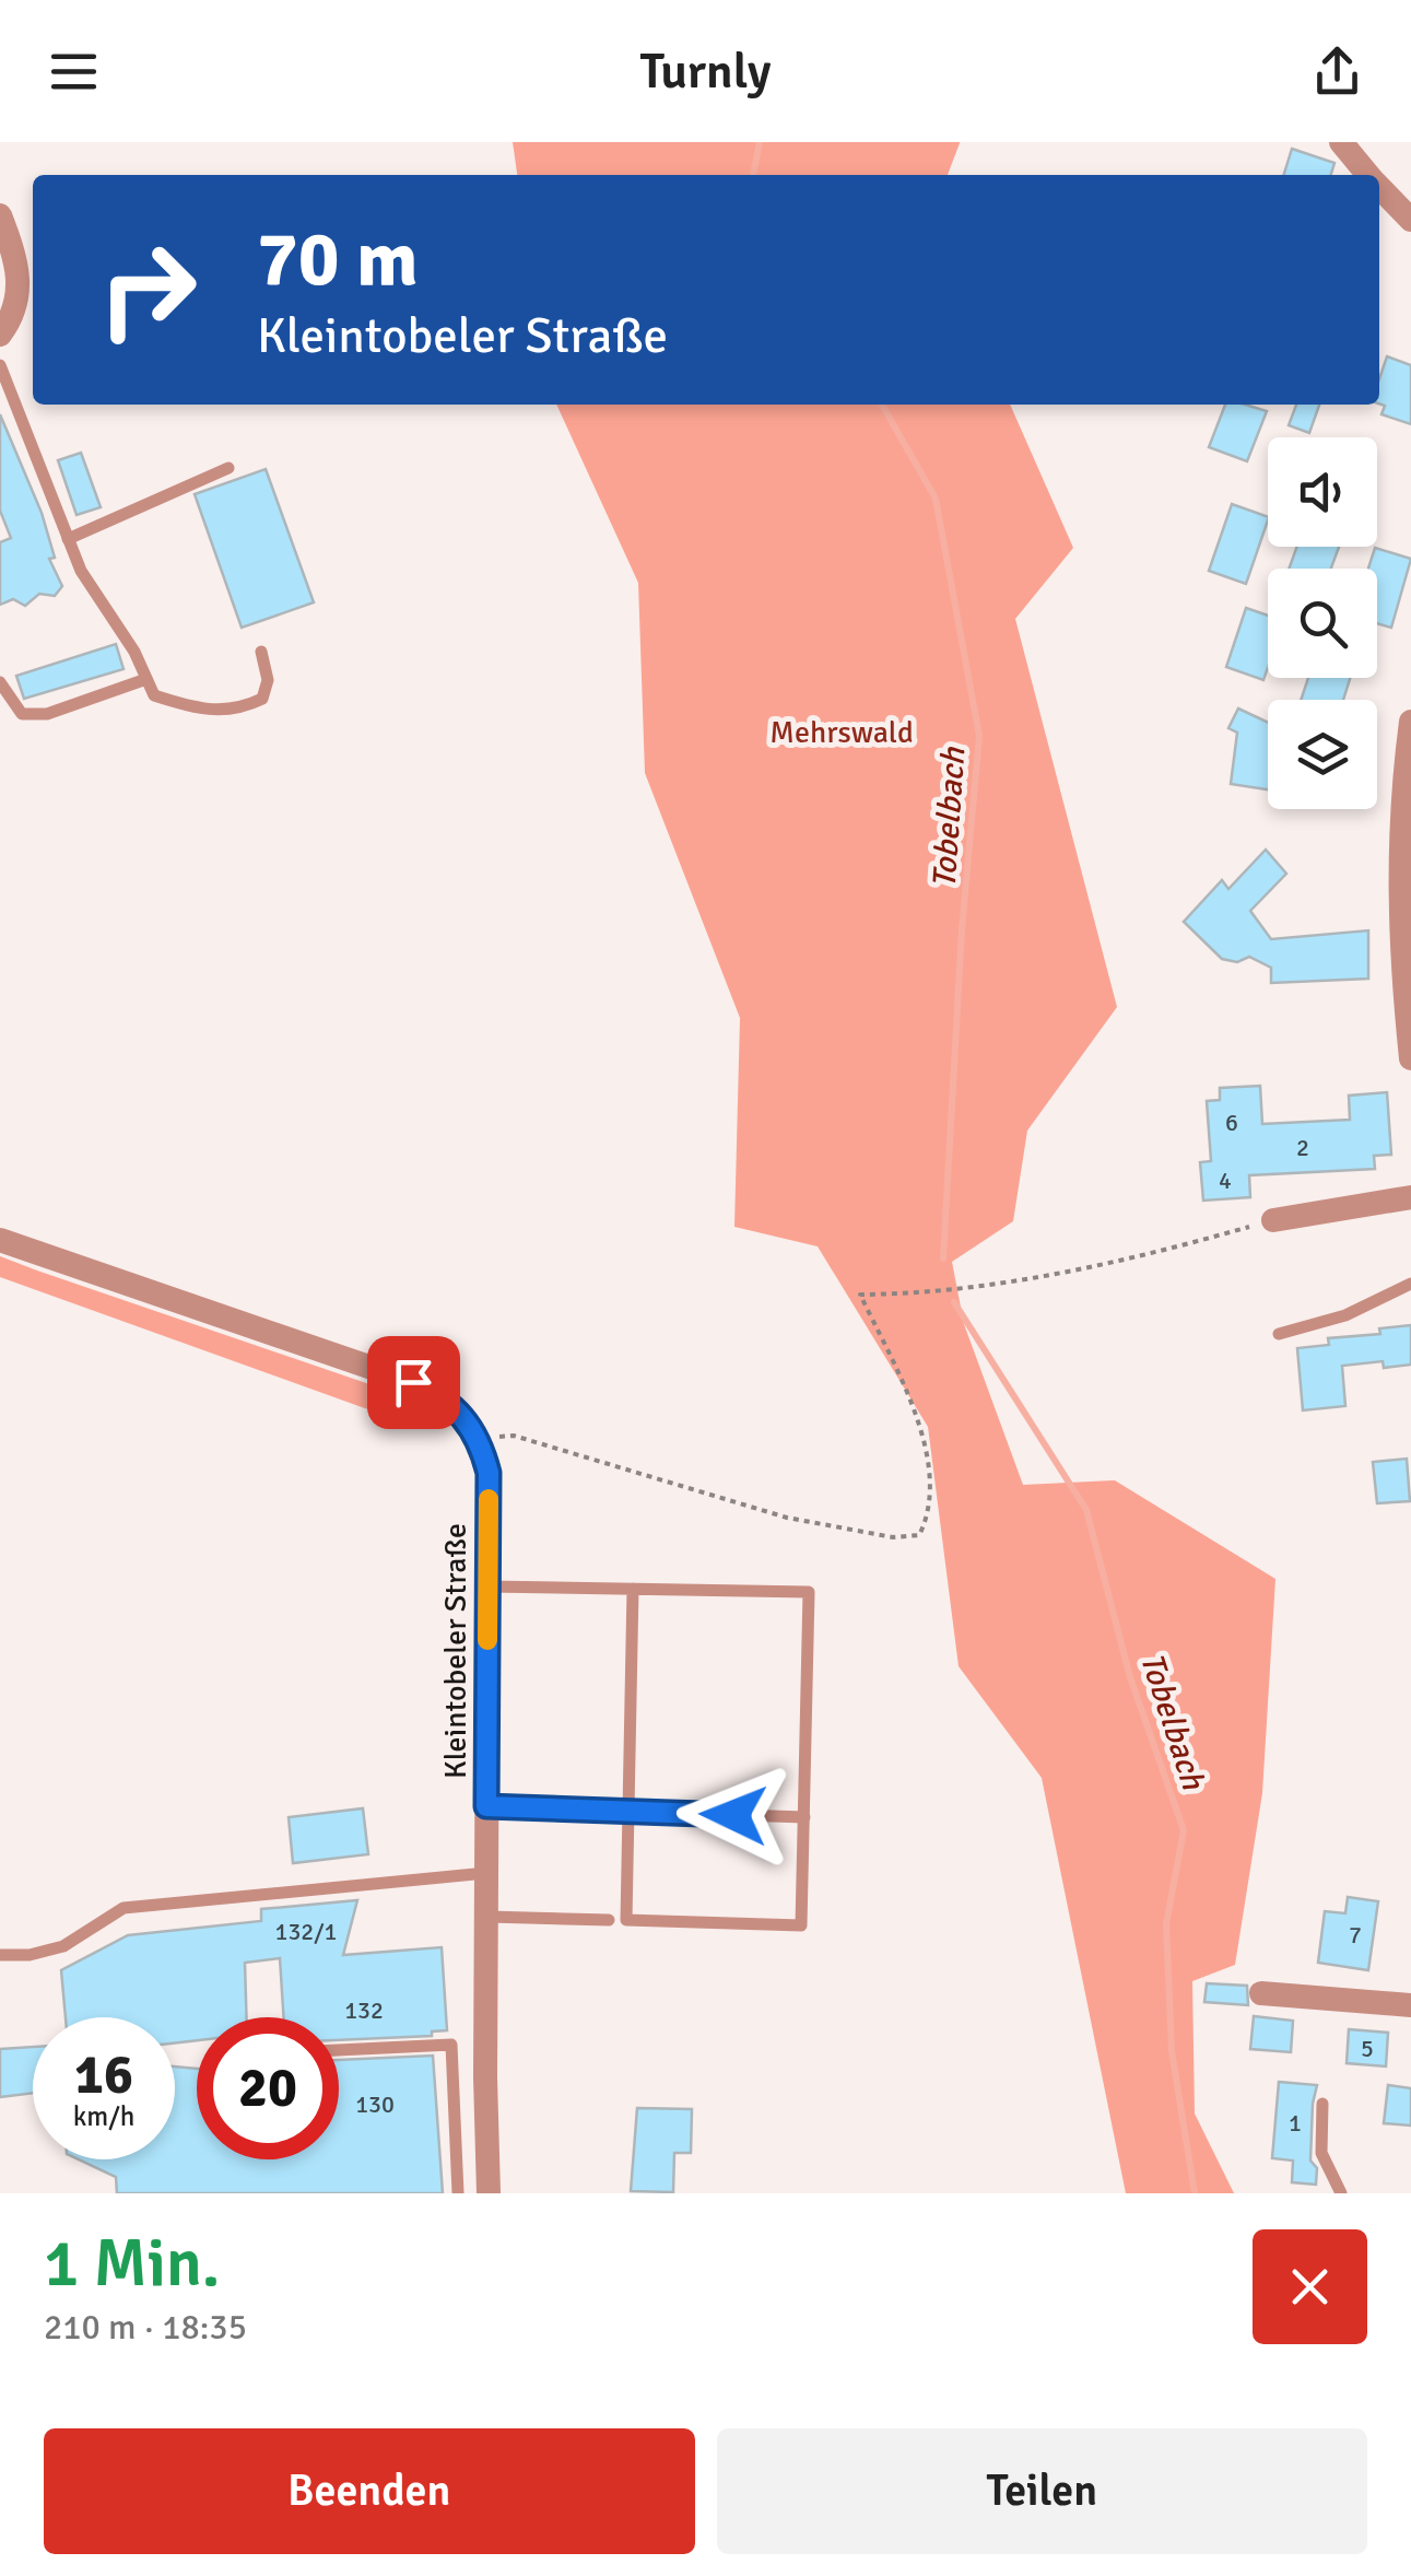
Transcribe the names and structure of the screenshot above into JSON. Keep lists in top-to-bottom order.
{
  "streets": {
    "street": ["Kleintobeler Straße"]
  },
  "water": ["Tobelbach"],
  "parks": ["Mehrswald"],
  "house_numbers": [
    "6",
    "2",
    "4",
    "132/1",
    "7",
    "132",
    "5",
    "130",
    "1"
  ],
  "page": {
    "header": "Turnly",
    "turn": ["70 m", "Kleintobeler Straße"],
    "speed": "16 km/h",
    "limit": "20",
    "heading": ["1 Min.", "210 m · 18:35"],
    "buttons": ["Beenden", "Teilen"]
  }
}
